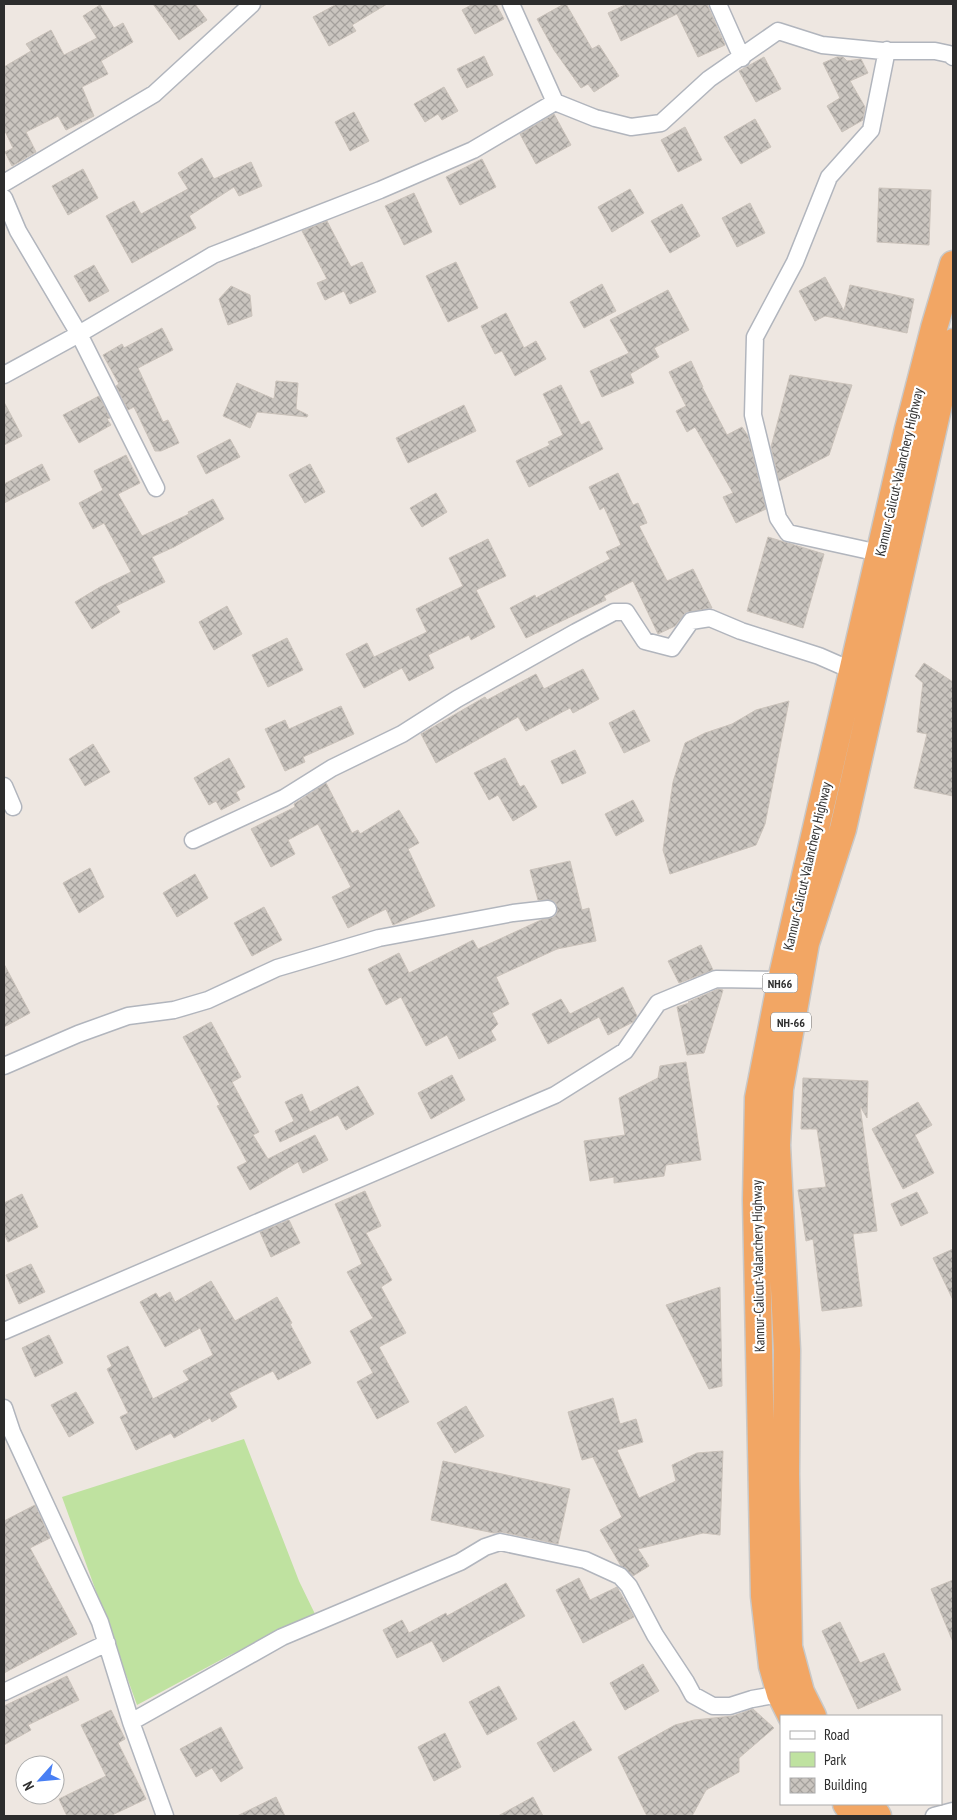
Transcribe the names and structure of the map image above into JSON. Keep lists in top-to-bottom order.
{
  "streets": {
    "highway": ["Kannur-Calicut-Valanchery Highway", "NH66", "NH-66"]
  },
  "legend": ["Road", "Park", "Building"],
  "north": "bottom left"
}
